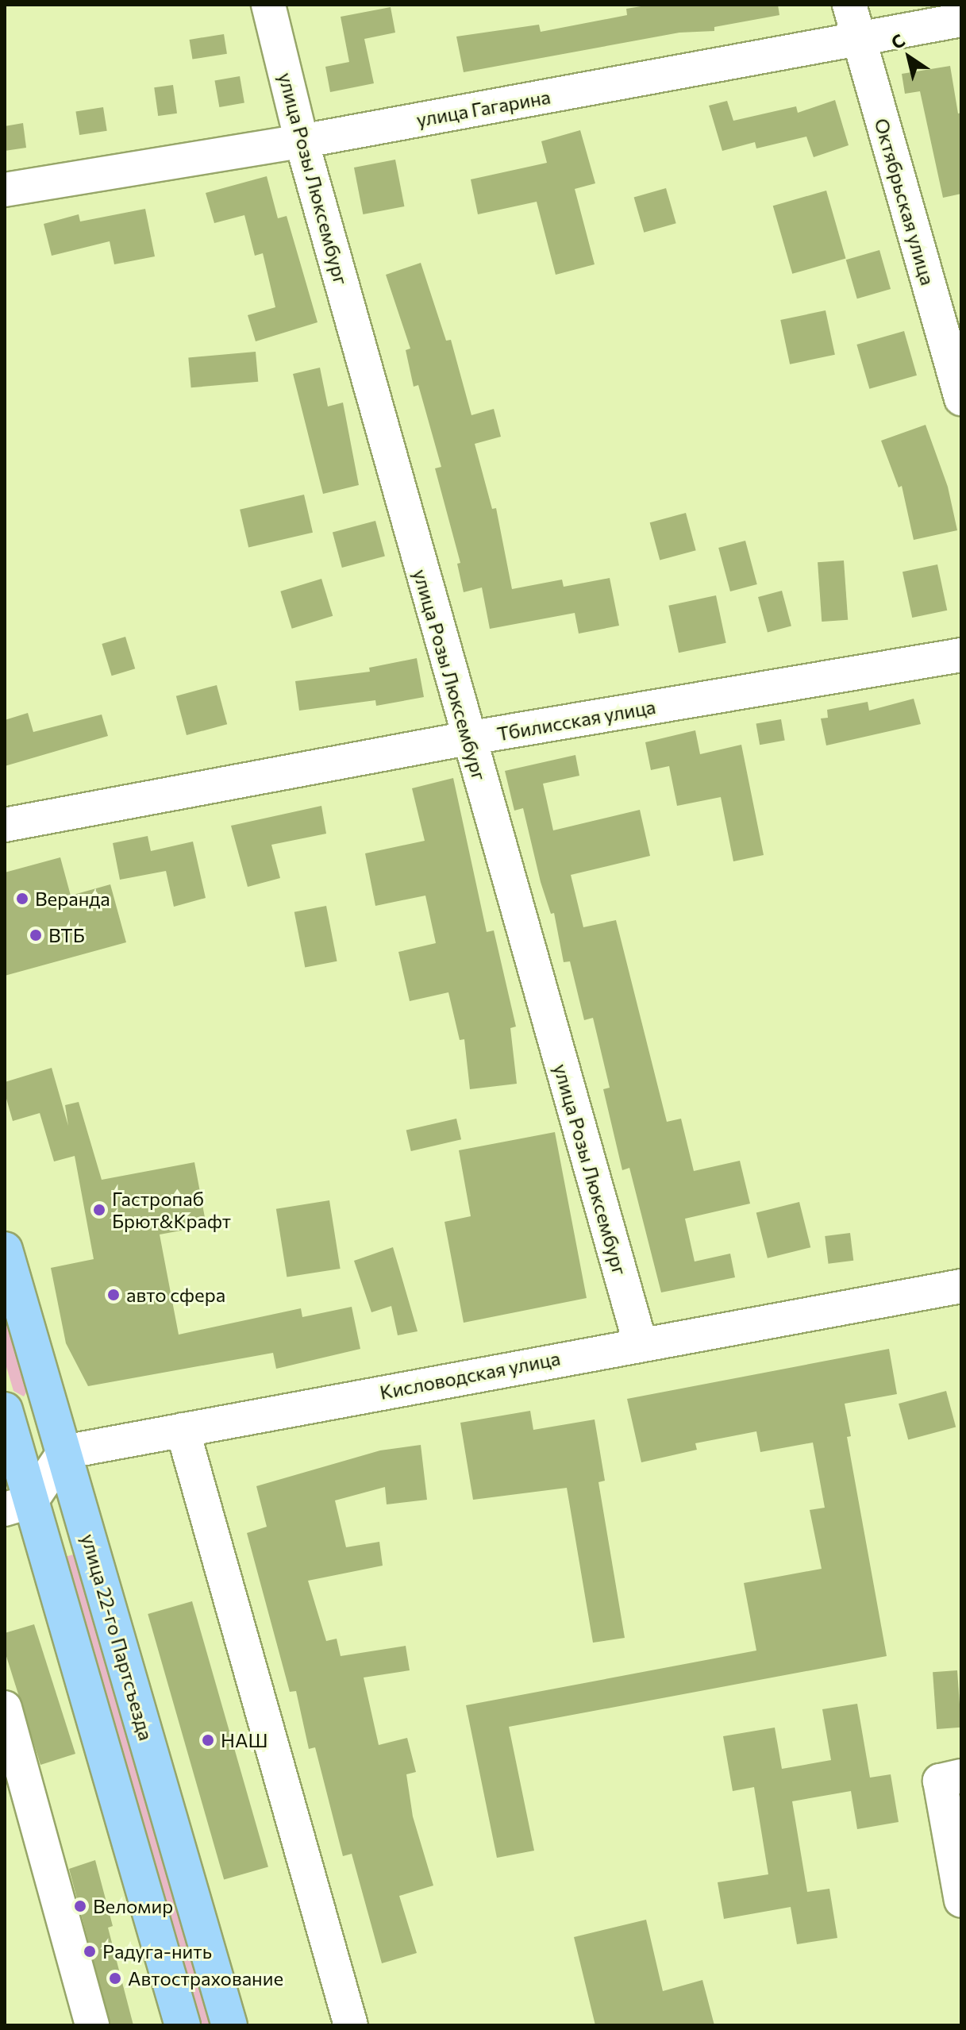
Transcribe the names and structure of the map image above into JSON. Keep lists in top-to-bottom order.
{
  "streets": {
    "main road": ["улица 22-го Партсъезда"],
    "street": [
      "улица Гагарина",
      "улица Розы Люксембург",
      "Октябрьская улица",
      "Тбилисская улица",
      "Кисловодская улица"
    ]
  },
  "crossings": [
    ["улица Гагарина", "улица Розы Люксембург"],
    ["улица Гагарина", "Октябрьская улица"],
    ["улица Розы Люксембург", "Тбилисская улица"],
    ["улица Розы Люксембург", "Кисловодская улица"],
    ["Кисловодская улица", "улица 22-го Партсъезда"]
  ],
  "places": [
    "Веранда",
    "ВТБ",
    "Гастропаб Брют&Крафт",
    "авто сфера",
    "НАШ",
    "Веломир",
    "Радуга-нить",
    "Автострахование"
  ],
  "north": "top left"
}
